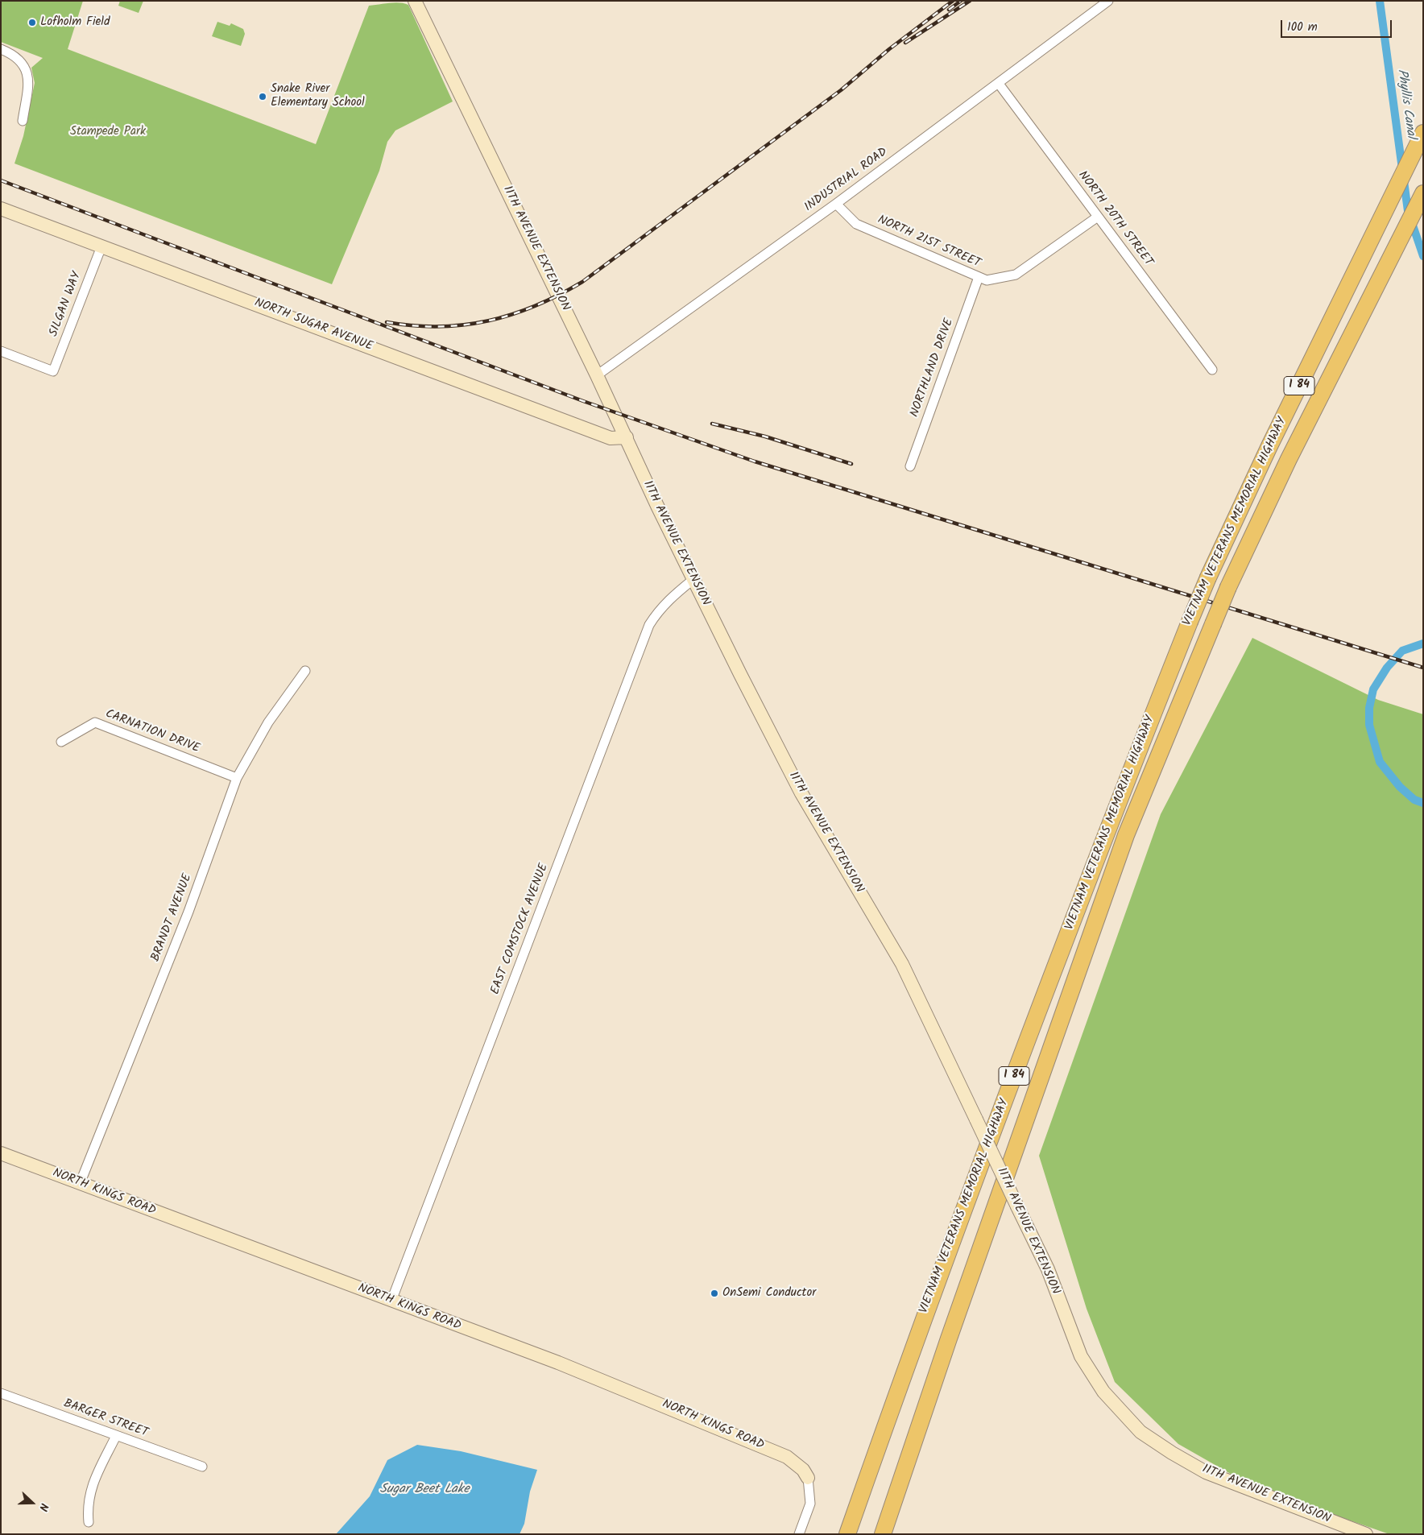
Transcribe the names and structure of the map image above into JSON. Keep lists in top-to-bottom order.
{
  "streets": {
    "highway": ["I 84", "VIETNAM VETERANS MEMORIAL HIGHWAY"],
    "street": [
      "INDUSTRIAL ROAD",
      "NORTH 20TH STREET",
      "NORTH 21ST STREET",
      "11TH AVENUE EXTENSION",
      "SILGAN WAY",
      "NORTH SUGAR AVENUE",
      "NORTHLAND DRIVE",
      "CARNATION DRIVE",
      "BRANDT AVENUE",
      "EAST COMSTOCK AVENUE",
      "NORTH KINGS ROAD",
      "BARGER STREET"
    ]
  },
  "crossings": [
    ["INDUSTRIAL ROAD", "NORTH 20TH STREET"],
    ["INDUSTRIAL ROAD", "NORTH 21ST STREET"],
    ["INDUSTRIAL ROAD", "11TH AVENUE EXTENSION"],
    ["NORTH 20TH STREET", "NORTH 21ST STREET"],
    ["NORTH 21ST STREET", "NORTHLAND DRIVE"],
    ["11TH AVENUE EXTENSION", "NORTH SUGAR AVENUE"],
    ["11TH AVENUE EXTENSION", "EAST COMSTOCK AVENUE"],
    ["SILGAN WAY", "NORTH SUGAR AVENUE"],
    ["CARNATION DRIVE", "BRANDT AVENUE"],
    ["BRANDT AVENUE", "NORTH KINGS ROAD"],
    ["EAST COMSTOCK AVENUE", "NORTH KINGS ROAD"]
  ],
  "water": ["Phyllis Canal", "Sugar Beet Lake"],
  "parks": ["Stampede Park"],
  "places": ["Lofholm Field", "Snake River Elementary School", "OnSemi Conductor"],
  "scale_bar": "100 m",
  "north": "right"
}
